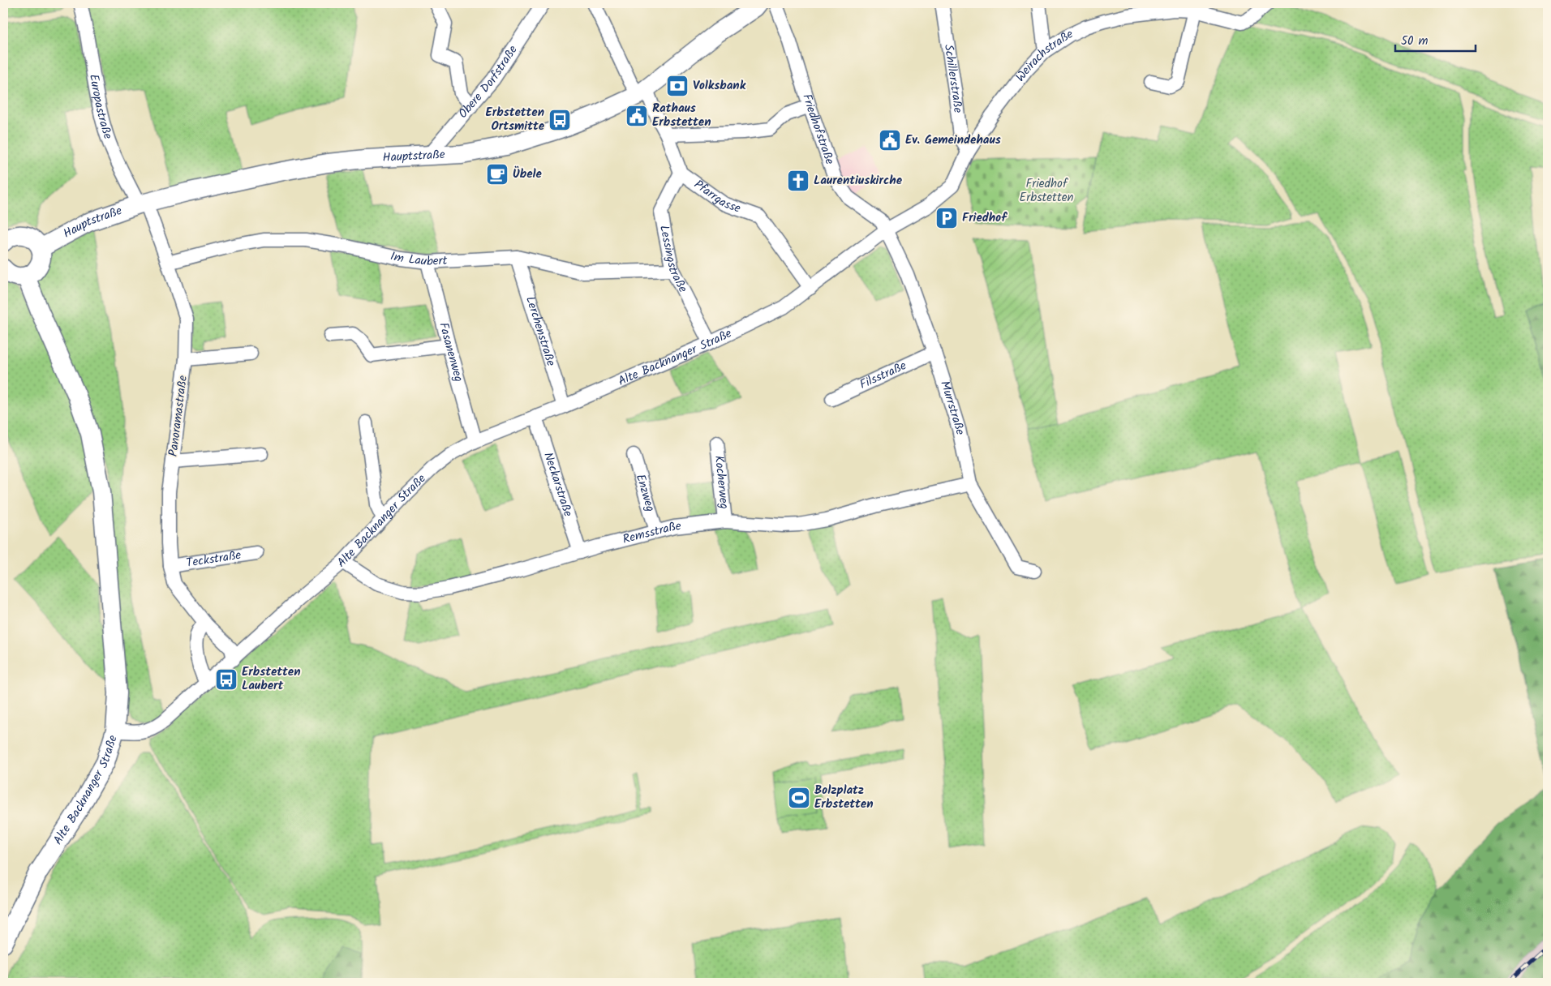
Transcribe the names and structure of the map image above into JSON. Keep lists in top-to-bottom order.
{
  "streets": {
    "street": [
      "Weirachstraße",
      "Schillerstraße",
      "Obere Dorfstraße",
      "Europastraße",
      "Friedhofstraße",
      "Hauptstraße",
      "Pfarrgasse",
      "Im Laubert",
      "Lessingstraße",
      "Lerchenstraße",
      "Fasanenweg",
      "Alte Backnanger Straße",
      "Filsstraße",
      "Murrstraße",
      "Panoramastraße",
      "Kocherweg",
      "Neckarstraße",
      "Enzweg",
      "Remsstraße",
      "Teckstraße"
    ]
  },
  "crossings": [
    ["Weirachstraße", "Schillerstraße"],
    ["Weirachstraße", "Friedhofstraße"],
    ["Weirachstraße", "Alte Backnanger Straße"],
    ["Weirachstraße", "Murrstraße"],
    ["Obere Dorfstraße", "Hauptstraße"],
    ["Europastraße", "Hauptstraße"],
    ["Europastraße", "Panoramastraße"],
    ["Friedhofstraße", "Alte Backnanger Straße"],
    ["Friedhofstraße", "Murrstraße"],
    ["Hauptstraße", "Pfarrgasse"],
    ["Hauptstraße", "Panoramastraße"],
    ["Pfarrgasse", "Lessingstraße"],
    ["Pfarrgasse", "Alte Backnanger Straße"],
    ["Im Laubert", "Lessingstraße"],
    ["Im Laubert", "Lerchenstraße"],
    ["Im Laubert", "Fasanenweg"],
    ["Im Laubert", "Panoramastraße"],
    ["Lessingstraße", "Alte Backnanger Straße"],
    ["Lerchenstraße", "Alte Backnanger Straße"],
    ["Fasanenweg", "Alte Backnanger Straße"],
    ["Alte Backnanger Straße", "Murrstraße"],
    ["Alte Backnanger Straße", "Panoramastraße"],
    ["Alte Backnanger Straße", "Neckarstraße"],
    ["Alte Backnanger Straße", "Remsstraße"],
    ["Filsstraße", "Murrstraße"],
    ["Murrstraße", "Remsstraße"],
    ["Panoramastraße", "Teckstraße"],
    ["Kocherweg", "Remsstraße"],
    ["Neckarstraße", "Remsstraße"],
    ["Enzweg", "Remsstraße"]
  ],
  "parks": ["Friedhof Erbstetten"],
  "places": {
    "bank": ["Volksbank"],
    "public building": ["Rathaus Erbstetten", "Ev. Gemeindehaus"],
    "bus stop": ["Erbstetten Ortsmitte", "Erbstetten Laubert"],
    "cafe": ["Übele"],
    "church": ["Laurentiuskirche"],
    "parking": ["Friedhof"],
    "sports": ["Bolzplatz Erbstetten"]
  },
  "scale_bar": "50 m"
}
